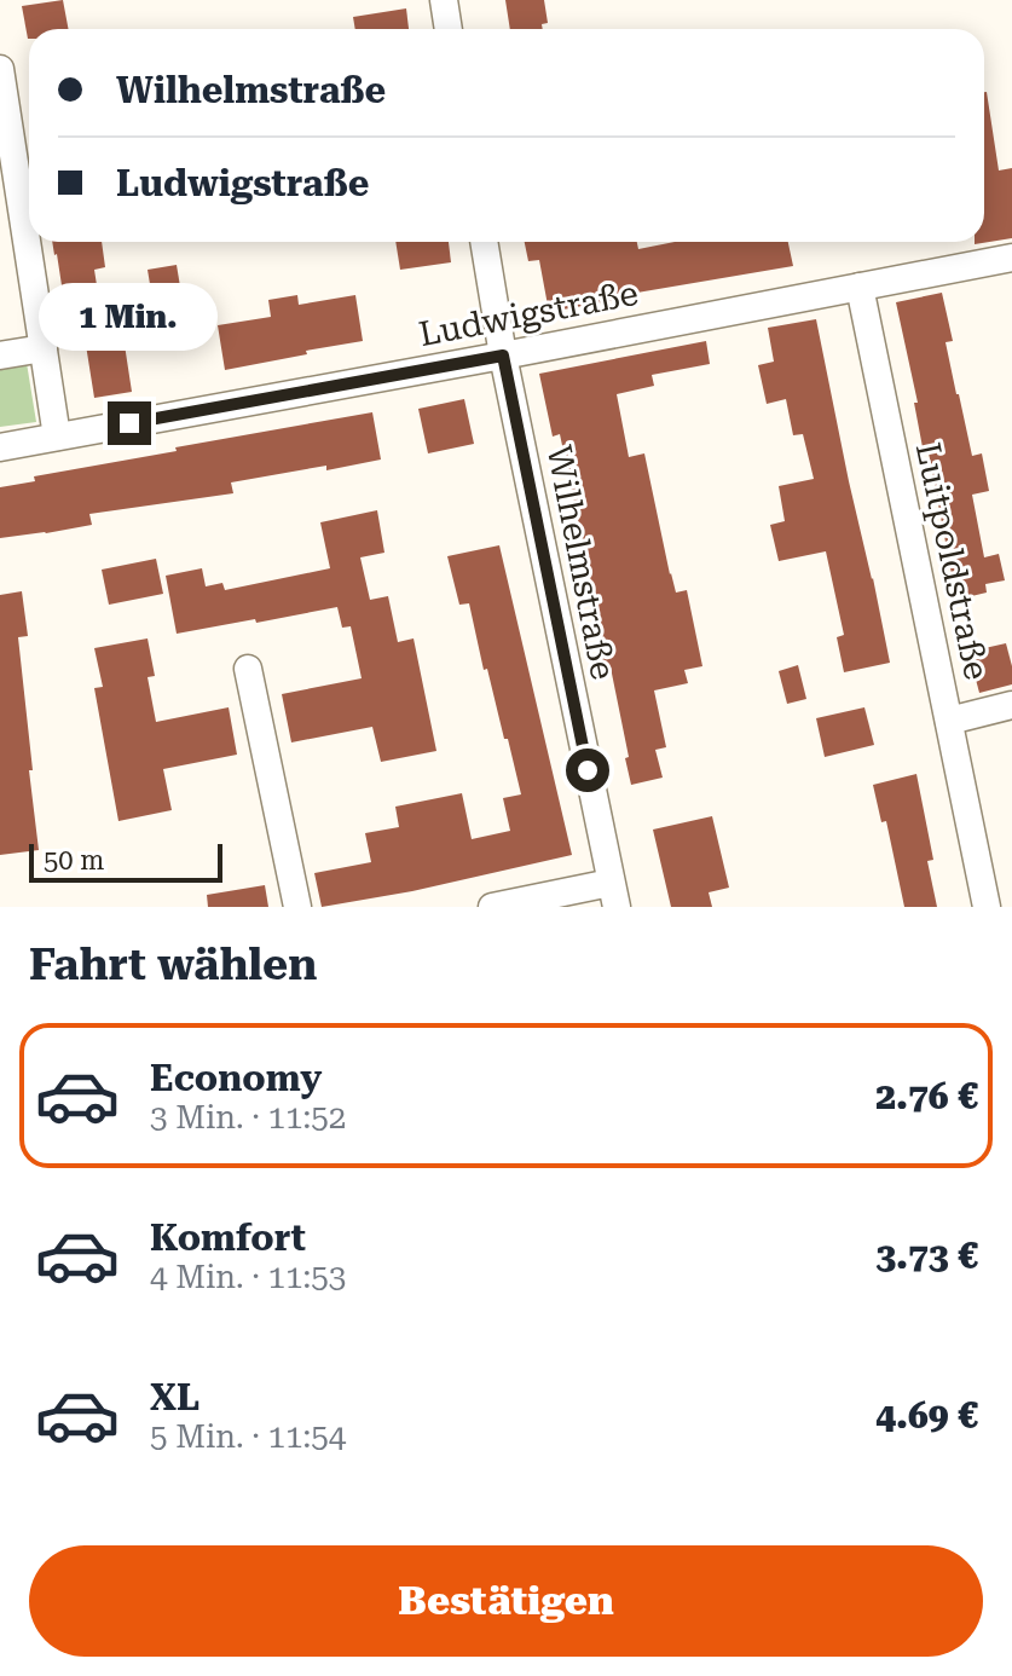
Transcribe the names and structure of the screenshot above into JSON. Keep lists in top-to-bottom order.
{
  "streets": {
    "street": ["Ludwigstraße", "Luitpoldstraße", "Wilhelmstraße"]
  },
  "crossings": [
    ["Ludwigstraße", "Luitpoldstraße"],
    ["Ludwigstraße", "Wilhelmstraße"]
  ],
  "scale_bar": "50 m",
  "page": {
    "banner": ["Wilhelmstraße", "Ludwigstraße"],
    "bubble": "1 Min.",
    "scale": "50 m",
    "heading": "Fahrt wählen",
    "list": [
      {
        "name": "Economy",
        "note": "3 Min. · 11:52",
        "value": "2.76 €"
      },
      {
        "name": "Komfort",
        "note": "4 Min. · 11:53",
        "value": "3.73 €"
      },
      {
        "name": "XL",
        "note": "5 Min. · 11:54",
        "value": "4.69 €"
      }
    ],
    "buttons": "Bestätigen"
  }
}
